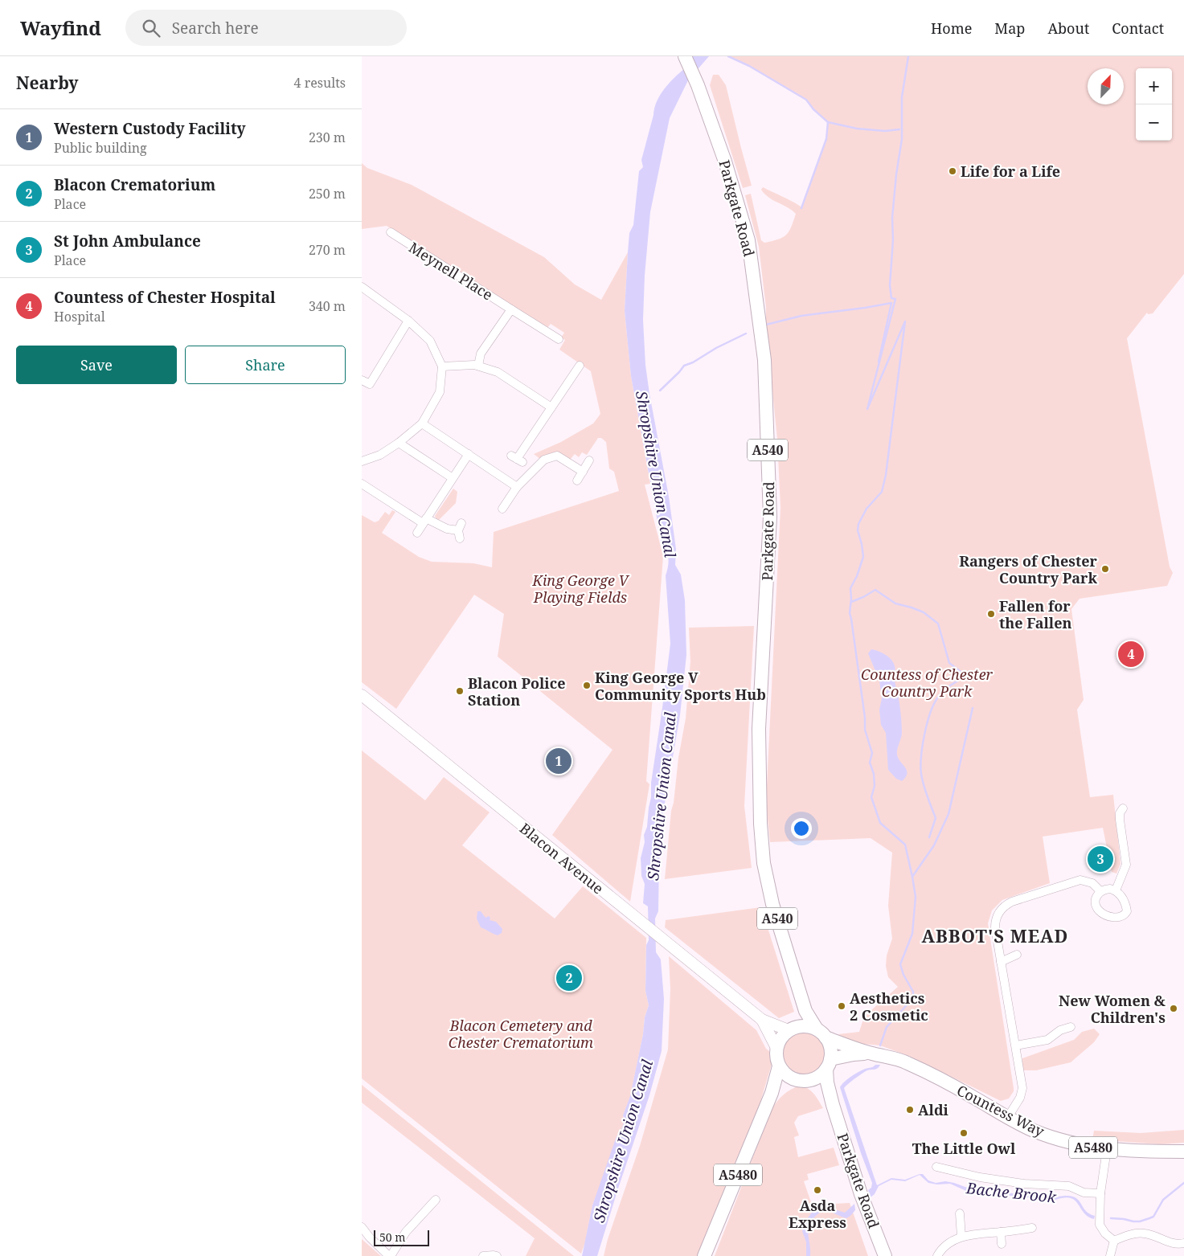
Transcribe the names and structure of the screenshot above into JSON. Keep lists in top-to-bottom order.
{
  "streets": {
    "main road": [
      "Parkgate Road",
      "A540",
      "Countess Way",
      "A5480"
    ],
    "street": ["Meynell Place", "Blacon Avenue"]
  },
  "crossings": [
    ["Parkgate Road", "A540"],
    ["Parkgate Road", "Blacon Avenue"],
    ["Parkgate Road", "Countess Way"],
    ["Parkgate Road", "A5480"],
    ["A540", "Blacon Avenue"],
    ["A540", "Countess Way"],
    ["A540", "A5480"],
    ["Blacon Avenue", "Countess Way"],
    ["Blacon Avenue", "A5480"],
    ["Countess Way", "A5480"]
  ],
  "districts": ["ABBOT'S MEAD"],
  "water": ["Shropshire Union Canal", "Bache Brook"],
  "parks": ["King George V Playing Fields", "Countess of Chester Country Park", "Blacon Cemetery and Chester Crematorium"],
  "places": [
    "Life for a Life",
    "Rangers of Chester Country Park",
    "Fallen for the Fallen",
    "King George V Community Sports Hub",
    "Blacon Police Station",
    "Aesthetics 2 Cosmetic",
    "New Women & Children's",
    "Aldi",
    "The Little Owl",
    "Asda Express"
  ],
  "scale_bar": "50 m",
  "north": "top right",
  "page": {
    "header": "Wayfind",
    "search": "Search here",
    "nav": [
      "Home",
      "Map",
      "About",
      "Contact"
    ],
    "heading": ["Nearby", "4 results"],
    "map_buttons": ["+", "−"],
    "list": [
      {
        "mark": "1",
        "name": "Western Custody Facility",
        "note": "Public building",
        "value": "230 m"
      },
      {
        "mark": "2",
        "name": "Blacon Crematorium",
        "note": "Place",
        "value": "250 m"
      },
      {
        "mark": "3",
        "name": "St John Ambulance",
        "note": "Place",
        "value": "270 m"
      },
      {
        "mark": "4",
        "name": "Countess of Chester Hospital",
        "note": "Hospital",
        "value": "340 m"
      }
    ],
    "buttons": ["Save", "Share"],
    "pins": [
      "4",
      "1",
      "3",
      "2"
    ],
    "scale": "50 m"
  }
}
